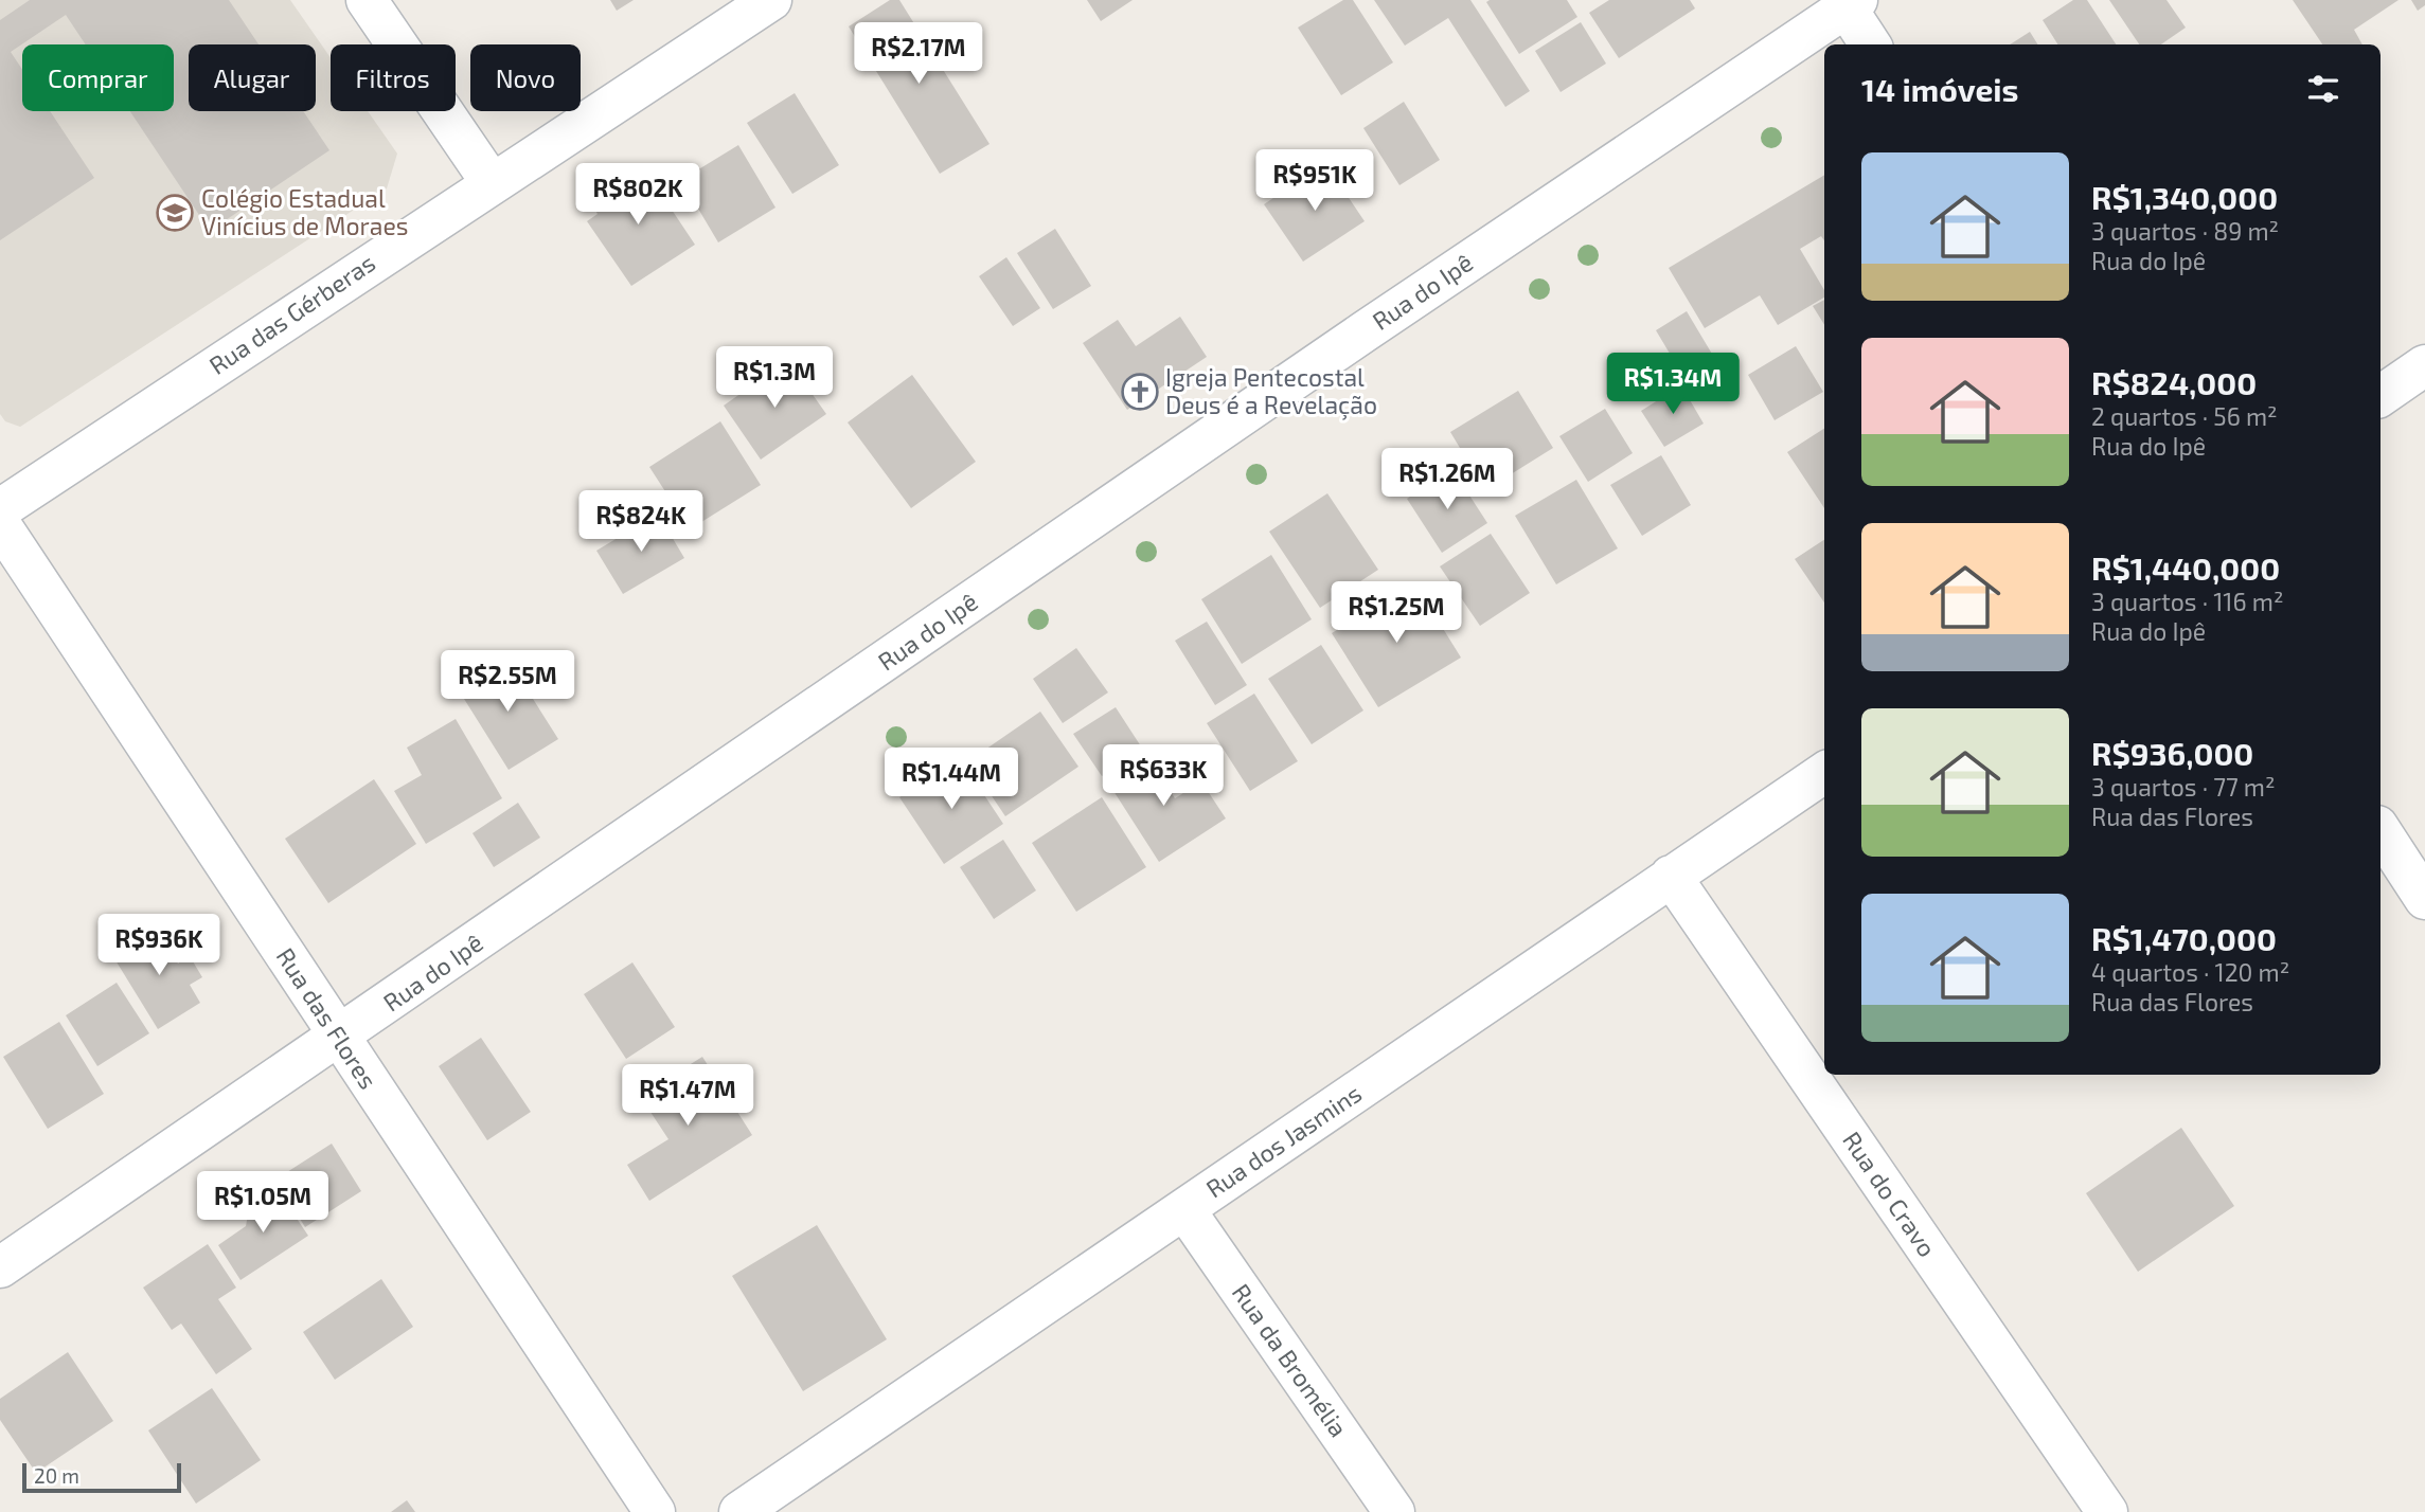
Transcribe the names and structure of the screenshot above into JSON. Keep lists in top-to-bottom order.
{
  "streets": {
    "street": [
      "Rua do Ipê",
      "Rua das Gérberas",
      "Rua das Flores",
      "Rua dos Jasmins",
      "Rua do Cravo",
      "Rua da Bromélia"
    ]
  },
  "crossings": [
    ["Rua do Ipê", "Rua das Flores"],
    ["Rua dos Jasmins", "Rua do Cravo"],
    ["Rua dos Jasmins", "Rua da Bromélia"]
  ],
  "places": {
    "school or university": ["Colégio Estadual Vinícius de Moraes"],
    "church": ["Igreja Pentecostal Deus é a Revelação"]
  },
  "scale_bar": "20 m",
  "page": {
    "price": [
      "R$2.17M",
      "R$951K",
      "R$802K",
      "R$1.3M",
      "R$1.34M",
      "R$1.26M",
      "R$824K",
      "R$1.25M",
      "R$2.55M",
      "R$633K",
      "R$1.44M",
      "R$936K",
      "R$1.47M",
      "R$1.05M"
    ],
    "chip": [
      "Comprar",
      "Alugar",
      "Filtros",
      "Novo"
    ],
    "heading": "14 imóveis",
    "list": [
      {
        "name": "R$1,340,000",
        "note": "3 quartos · 89 m² · Rua do Ipê"
      },
      {
        "name": "R$824,000",
        "note": "2 quartos · 56 m² · Rua do Ipê"
      },
      {
        "name": "R$1,440,000",
        "note": "3 quartos · 116 m² · Rua do Ipê"
      },
      {
        "name": "R$936,000",
        "note": "3 quartos · 77 m² · Rua das Flores"
      },
      {
        "name": "R$1,470,000",
        "note": "4 quartos · 120 m² · Rua das Flores"
      }
    ],
    "scale": "20 m"
  }
}
